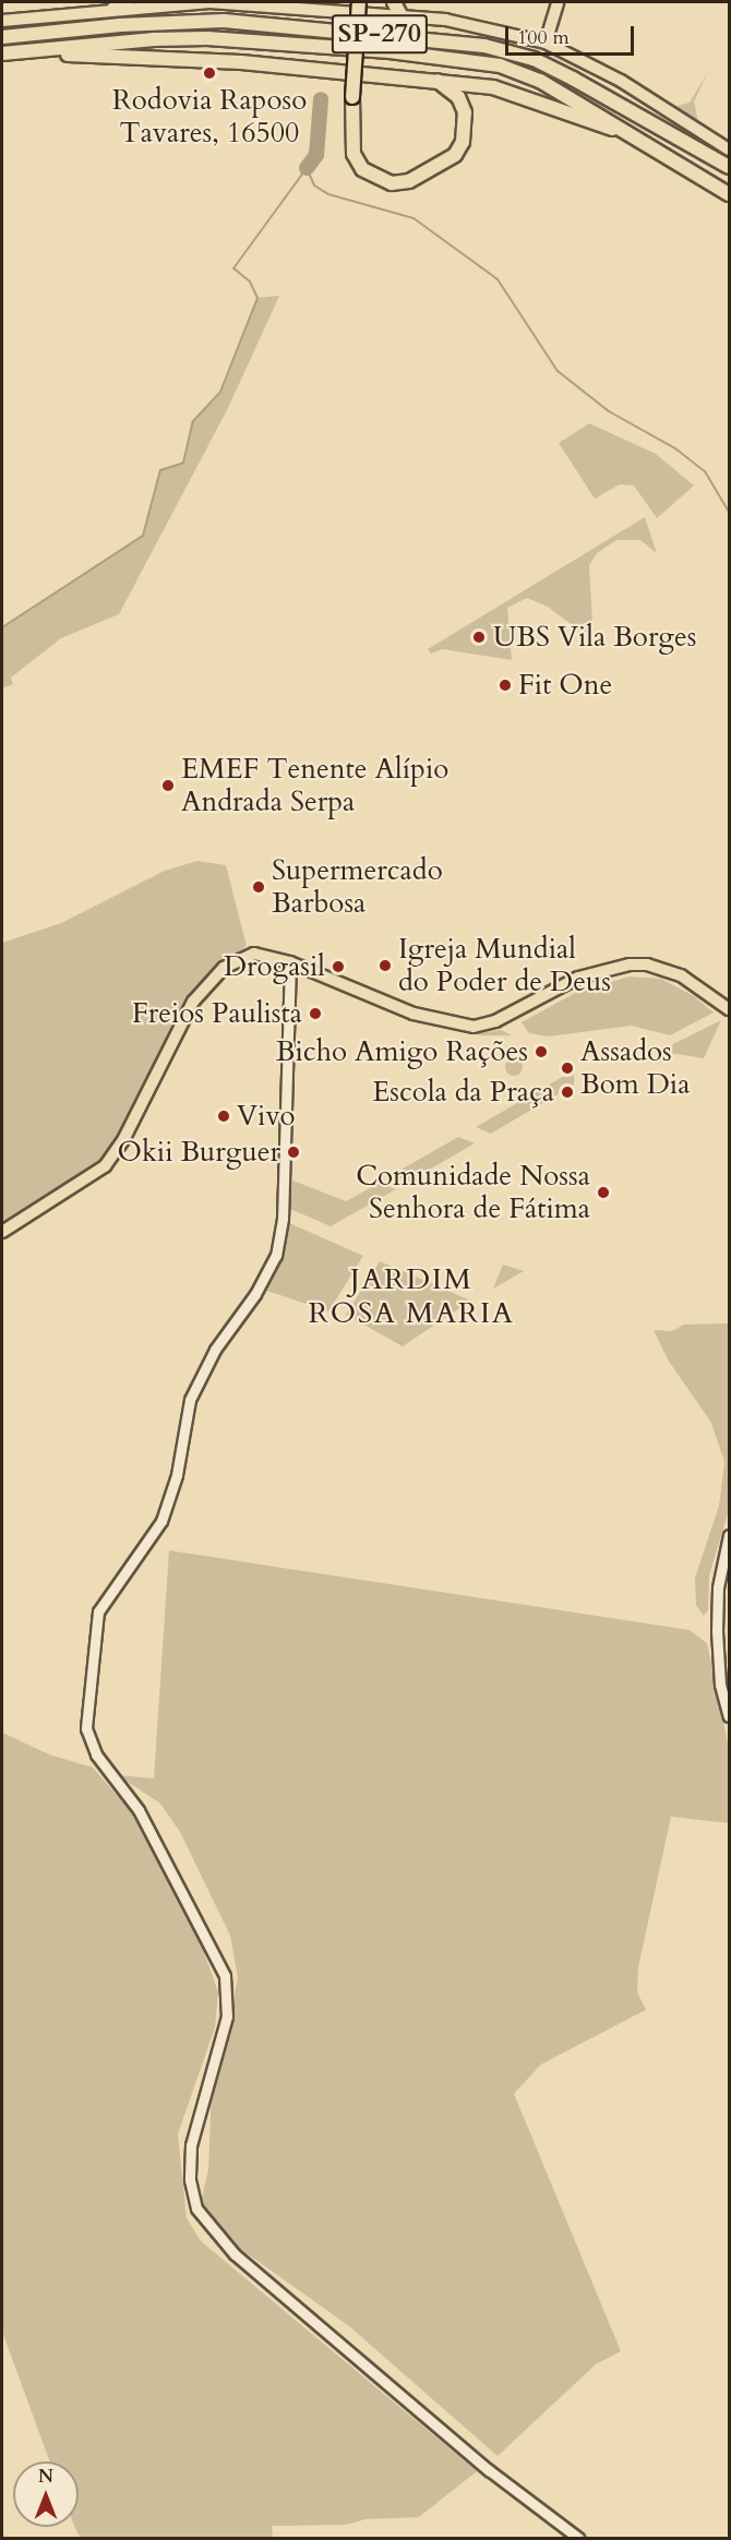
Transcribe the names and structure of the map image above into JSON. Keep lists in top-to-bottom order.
{
  "streets": {
    "highway": ["SP-270"]
  },
  "districts": ["JARDIM ROSA MARIA"],
  "places": [
    "Rodovia Raposo Tavares, 16500",
    "UBS Vila Borges",
    "Fit One",
    "EMEF Tenente Alípio Andrada Serpa",
    "Supermercado Barbosa",
    "Igreja Mundial do Poder de Deus",
    "Drogasil",
    "Freios Paulista",
    "Bicho Amigo Rações",
    "Assados Bom Dia",
    "Escola da Praça",
    "Vivo",
    "Okii Burguer",
    "Comunidade Nossa Senhora de Fátima"
  ],
  "scale_bar": "100 m",
  "north": "top"
}
